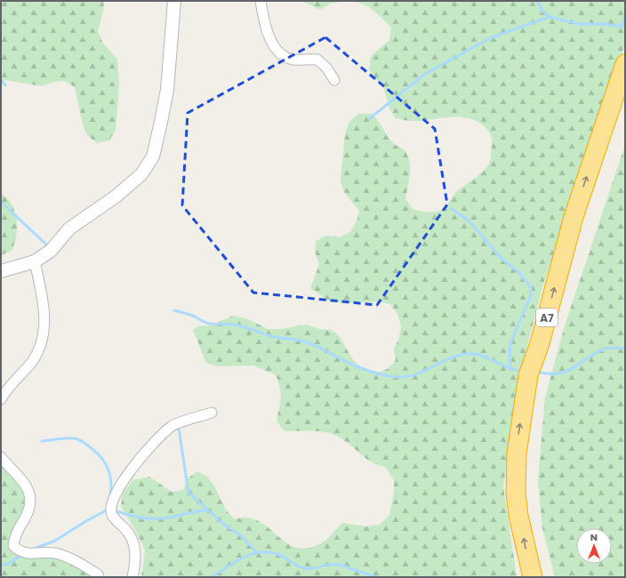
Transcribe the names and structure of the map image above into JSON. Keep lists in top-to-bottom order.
{
  "streets": {
    "highway": ["A7"]
  },
  "north": "top"
}
